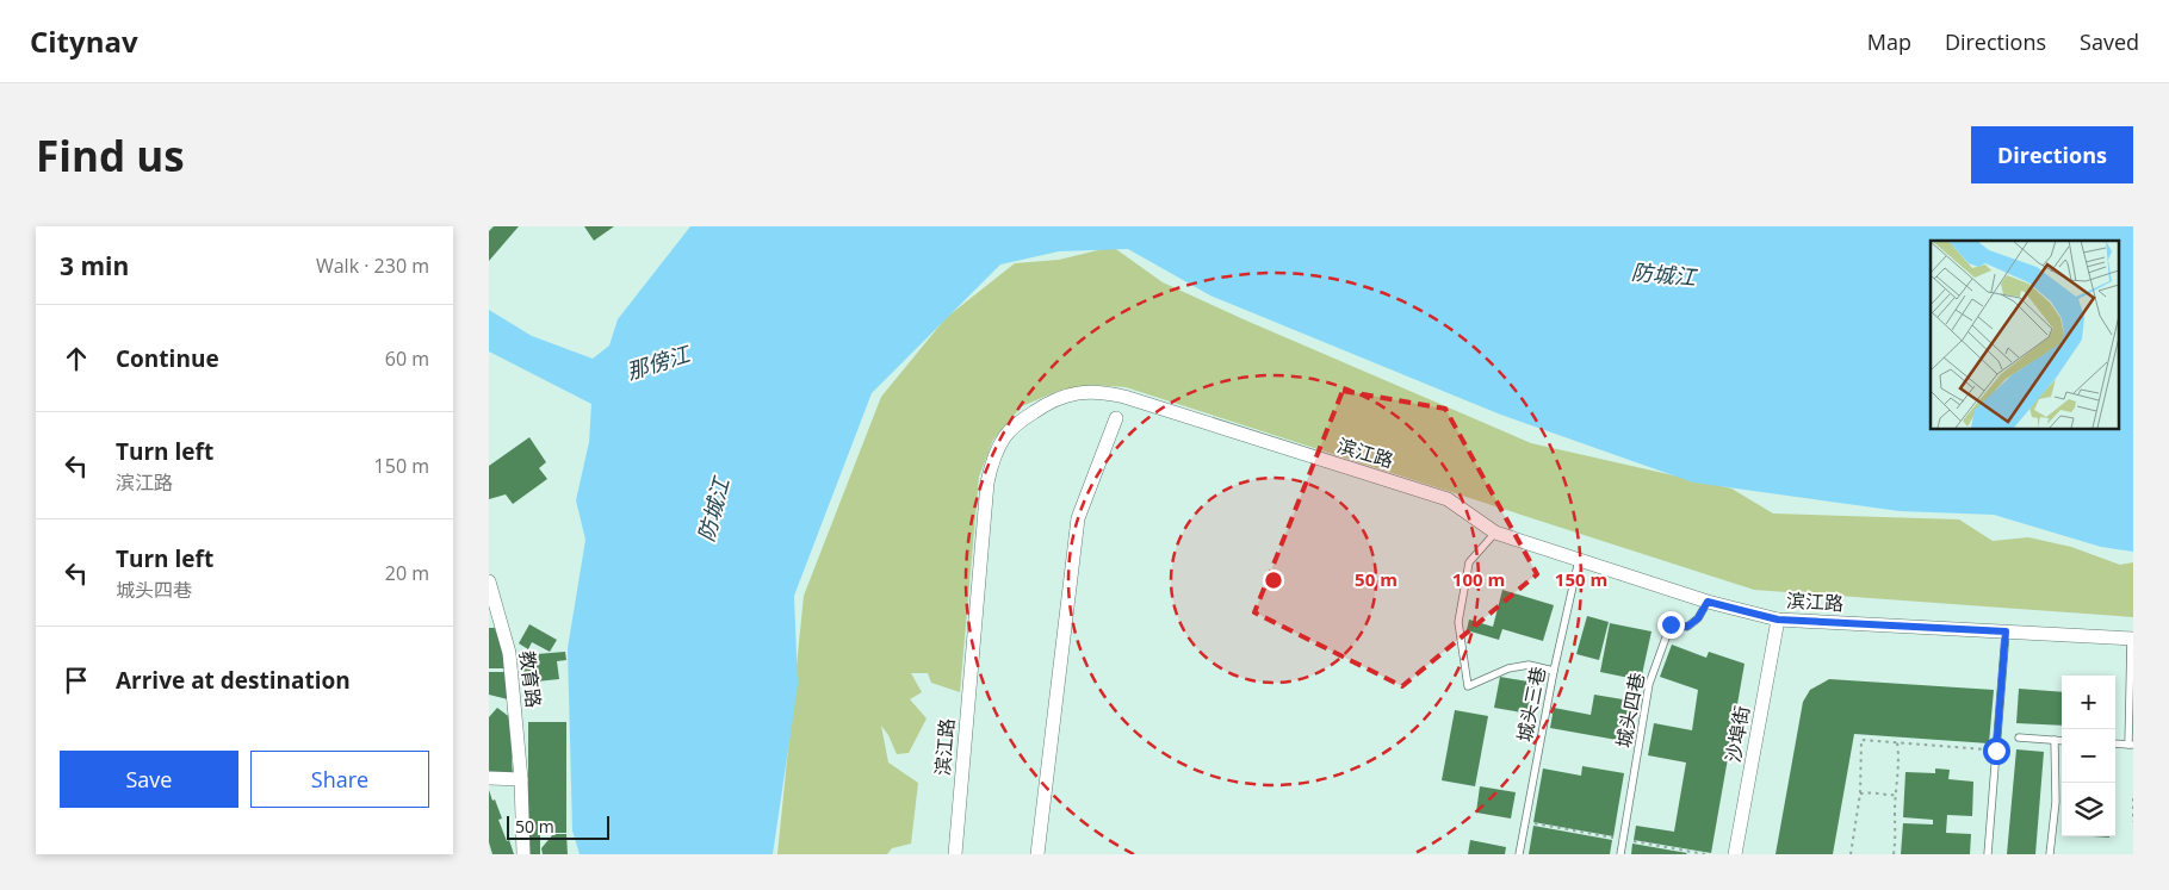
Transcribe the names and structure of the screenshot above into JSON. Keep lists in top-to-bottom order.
{
  "streets": {
    "street": ["滨江路", "教育路", "沙埠街"],
    "lane": ["城头三巷", "城头四巷"]
  },
  "crossings": [
    ["滨江路", "城头三巷"],
    ["滨江路", "城头四巷"],
    ["滨江路", "沙埠街"]
  ],
  "water": ["防城江", "那傍江"],
  "scale_bar": "50 m",
  "page": {
    "header": "Citynav",
    "nav": ["Map", "Directions", "Saved"],
    "buttons": [
      "Directions",
      ["Save", "Share"]
    ],
    "title": "Find us",
    "heading": ["3 min", "Walk · 230 m"],
    "list": [
      ["Continue", "60 m"],
      ["Turn left", "滨江路", "150 m"],
      ["Turn left", "城头四巷", "20 m"],
      "Arrive at destination"
    ],
    "map_buttons": ["+", "−"],
    "scale": "50 m"
  },
  "rings": ["50 m", "100 m", "150 m"]
}
